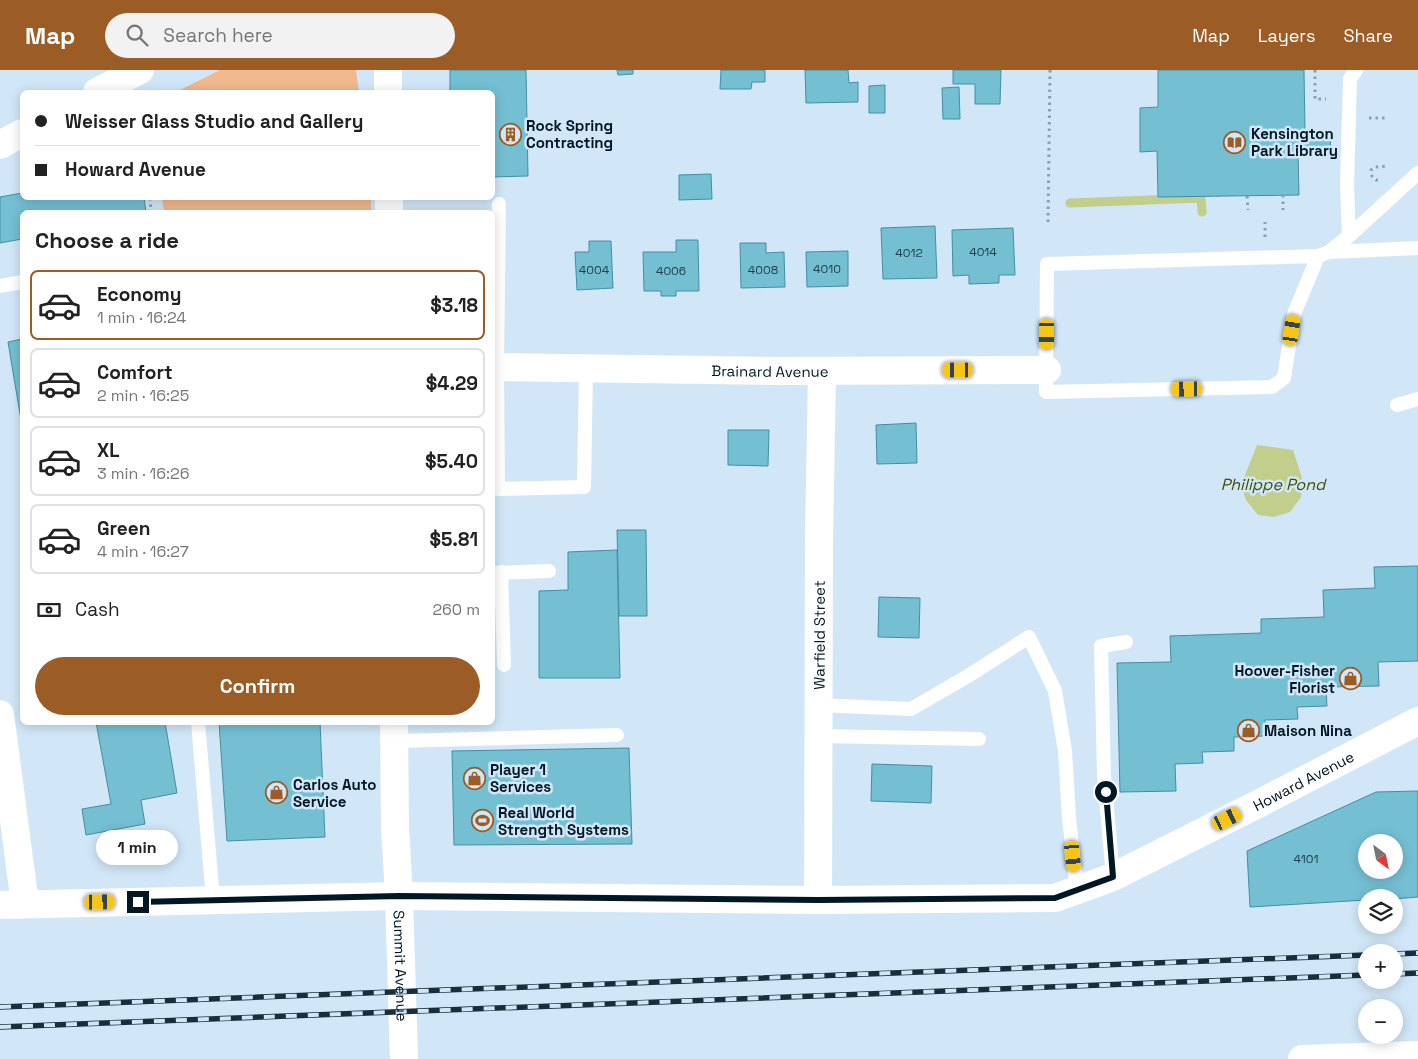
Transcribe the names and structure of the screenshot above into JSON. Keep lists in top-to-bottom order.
{
  "streets": {
    "street": [
      "Brainard Avenue",
      "Warfield Street",
      "Howard Avenue",
      "Summit Avenue"
    ]
  },
  "crossings": [
    ["Brainard Avenue", "Warfield Street"],
    ["Warfield Street", "Howard Avenue"],
    ["Howard Avenue", "Summit Avenue"]
  ],
  "water": ["Philippe Pond"],
  "places": {
    "building": ["Rock Spring Contracting"],
    "library": ["Kensington Park Library"],
    "shop": [
      "Hoover-Fisher Florist",
      "Maison Nina",
      "Player 1 Services",
      "Carlos Auto Service"
    ],
    "sports": ["Real World Strength Systems"]
  },
  "house_numbers": [
    "4014",
    "4012",
    "4010",
    "4004",
    "4008",
    "4006",
    "4101"
  ],
  "north": "bottom right",
  "page": {
    "header": "Map",
    "search": "Search here",
    "nav": ["Map", "Layers", "Share"],
    "banner": ["Weisser Glass Studio and Gallery", "Howard Avenue"],
    "heading": "Choose a ride",
    "list": [
      {
        "name": "Economy",
        "note": "1 min · 16:24",
        "value": "$3.18"
      },
      {
        "name": "Comfort",
        "note": "2 min · 16:25",
        "value": "$4.29"
      },
      {
        "name": "XL",
        "note": "3 min · 16:26",
        "value": "$5.40"
      },
      {
        "name": "Green",
        "note": "4 min · 16:27",
        "value": "$5.81"
      }
    ],
    "pay": ["Cash", "260 m"],
    "buttons": "Confirm",
    "bubble": "1 min",
    "map_buttons": ["+", "−"]
  }
}
